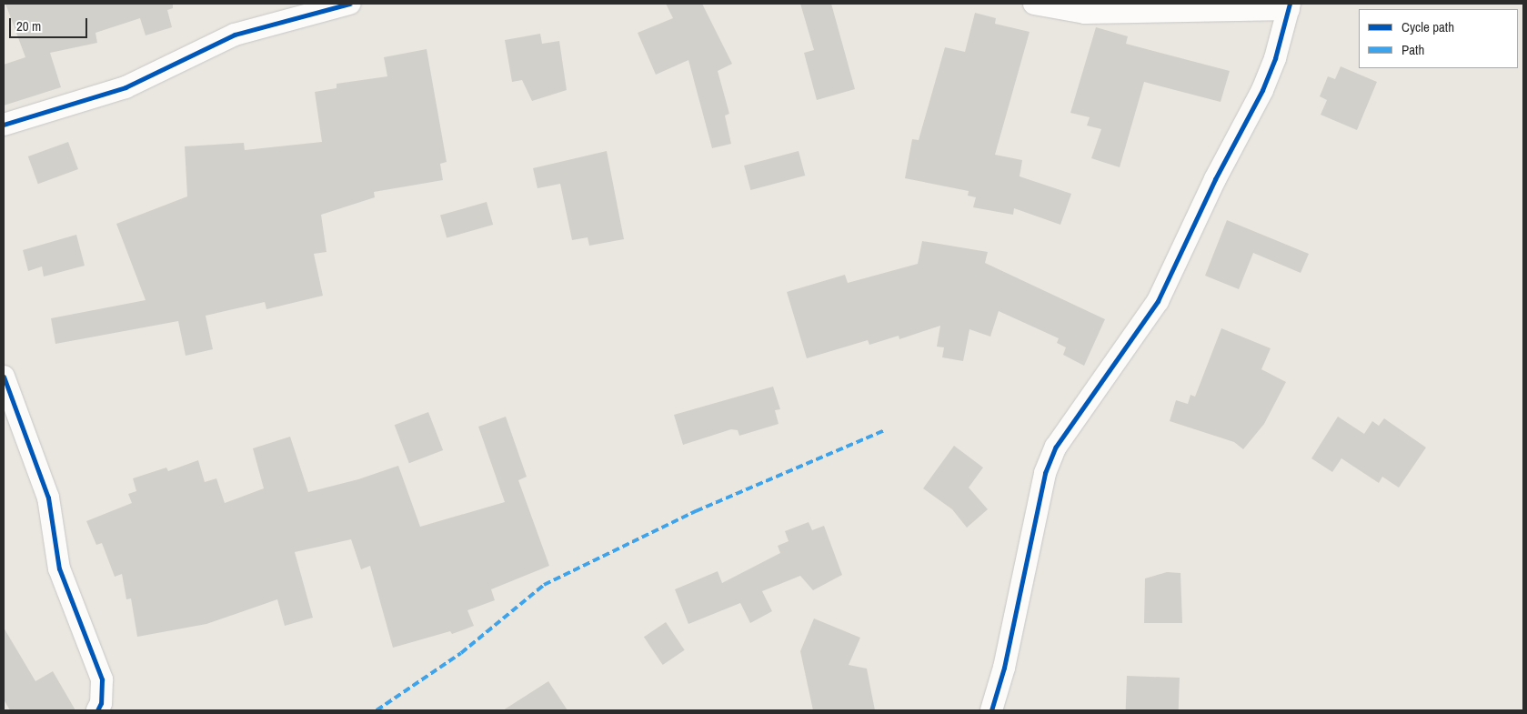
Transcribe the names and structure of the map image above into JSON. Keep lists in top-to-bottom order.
{
  "legend": ["Cycle path", "Path"],
  "scale_bar": "20 m"
}
